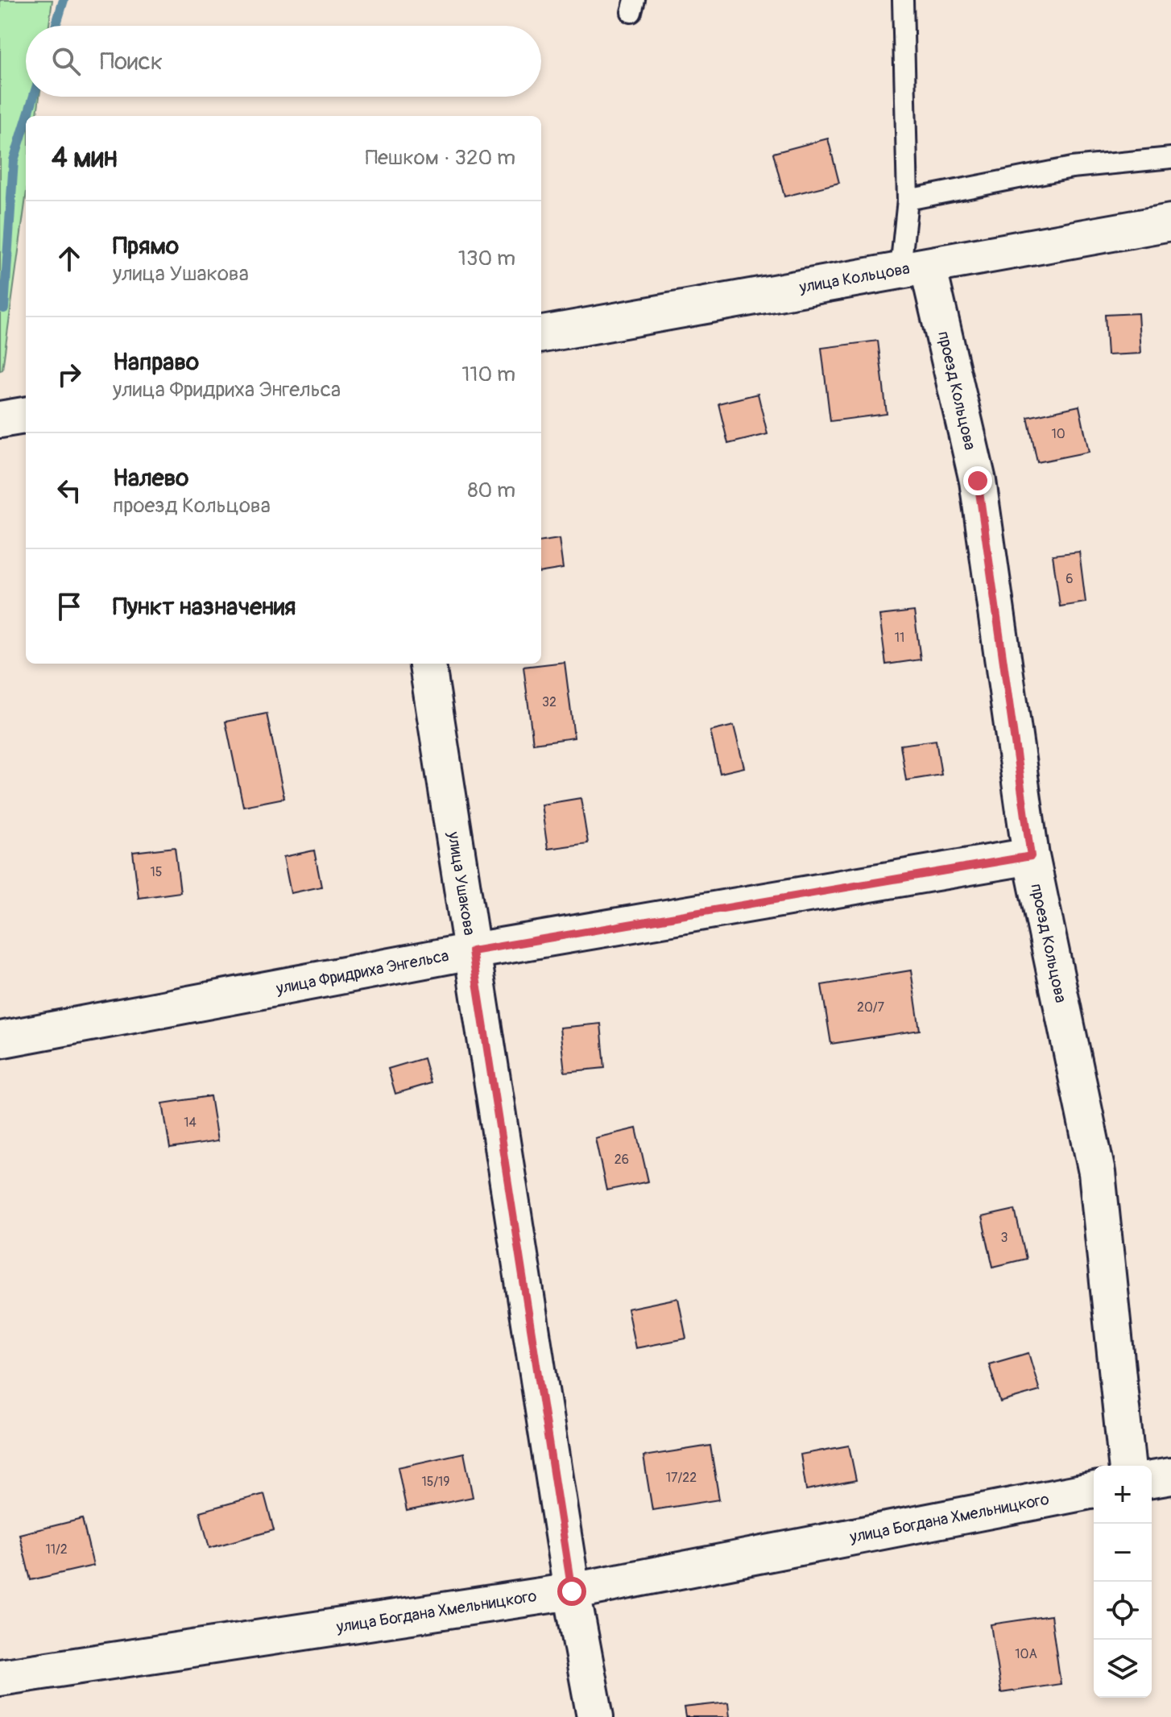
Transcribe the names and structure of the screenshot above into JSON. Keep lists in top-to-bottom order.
{
  "streets": {
    "street": [
      "улица Кольцова",
      "проезд Кольцова",
      "улица Ушакова",
      "улица Фридриха Энгельса",
      "улица Богдана Хмельницкого"
    ]
  },
  "crossings": [
    ["улица Кольцова", "проезд Кольцова"],
    ["проезд Кольцова", "улица Фридриха Энгельса"],
    ["улица Ушакова", "улица Фридриха Энгельса"],
    ["улица Ушакова", "улица Богдана Хмельницкого"]
  ],
  "house_numbers": [
    "10",
    "6",
    "11",
    "32",
    "15",
    "20/7",
    "14",
    "26",
    "3",
    "17/22",
    "15/19",
    "11/2",
    "10А"
  ],
  "page": {
    "search": "Поиск",
    "heading": ["4 мин", "Пешком · 320 m"],
    "list": [
      ["Прямо", "улица Ушакова", "130 m"],
      ["Направо", "улица Фридриха Энгельса", "110 m"],
      ["Налево", "проезд Кольцова", "80 m"],
      "Пункт назначения"
    ],
    "map_buttons": ["+", "−"]
  }
}
